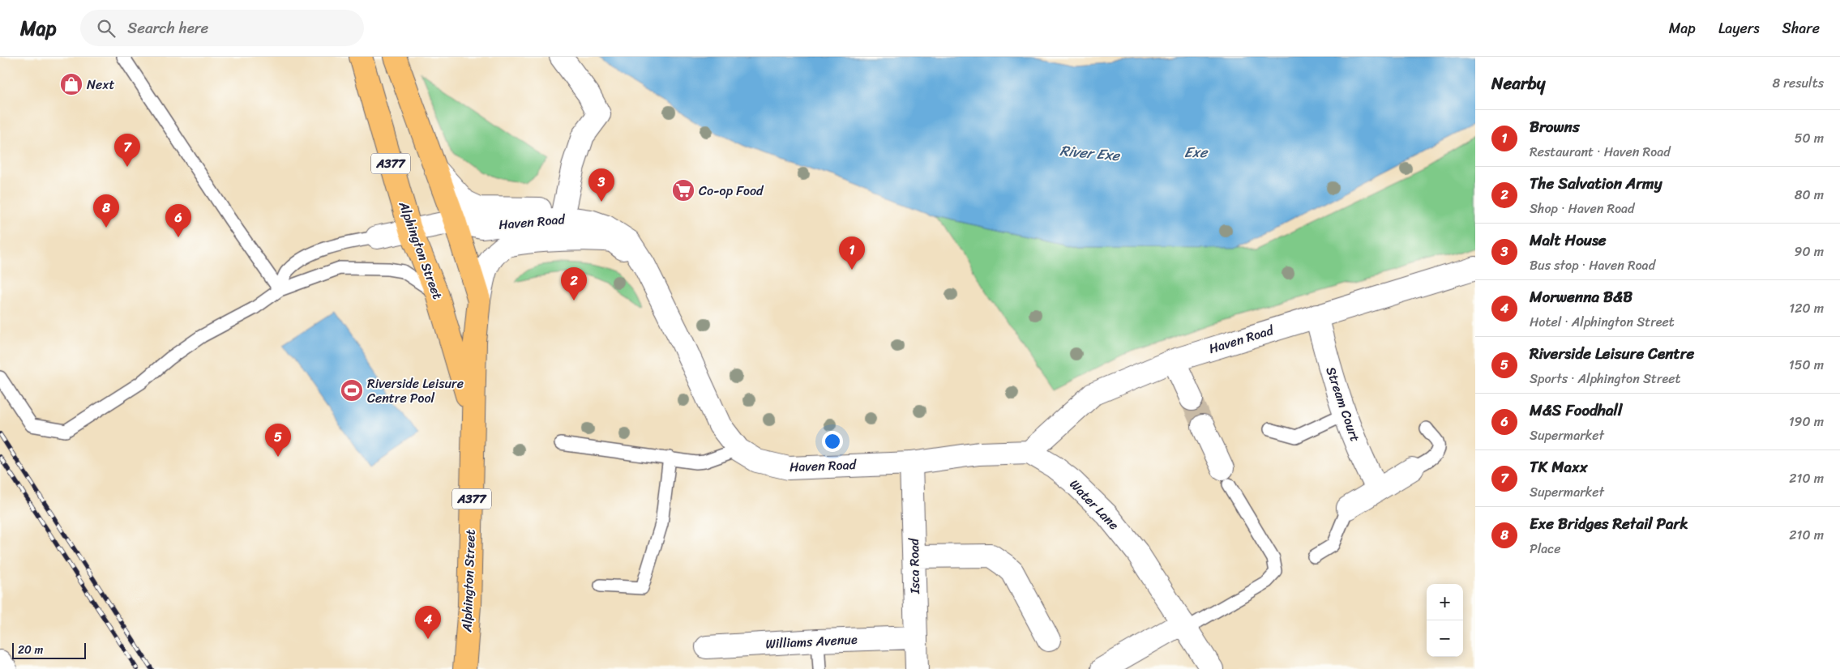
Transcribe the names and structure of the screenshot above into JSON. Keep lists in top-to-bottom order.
{
  "streets": {
    "highway": ["A377", "Alphington Street"],
    "street": [
      "Haven Road",
      "Stream Court",
      "Water Lane",
      "Isca Road",
      "Williams Avenue"
    ]
  },
  "crossings": [
    ["Haven Road", "Alphington Street"],
    ["Haven Road", "Stream Court"],
    ["Haven Road", "Water Lane"],
    ["Haven Road", "Isca Road"],
    ["Isca Road", "Williams Avenue"]
  ],
  "water": ["Exe", "River Exe"],
  "places": {
    "shop": ["Next"],
    "supermarket": ["Co-op Food"],
    "sports": ["Riverside Leisure Centre Pool"]
  },
  "scale_bar": "20 m",
  "page": {
    "header": "Map",
    "search": "Search here",
    "nav": ["Map", "Layers", "Share"],
    "heading": ["Nearby", "8 results"],
    "list": [
      {
        "mark": "1",
        "name": "Browns",
        "note": "Restaurant · Haven Road",
        "value": "50 m"
      },
      {
        "mark": "2",
        "name": "The Salvation Army",
        "note": "Shop · Haven Road",
        "value": "80 m"
      },
      {
        "mark": "3",
        "name": "Malt House",
        "note": "Bus stop · Haven Road",
        "value": "90 m"
      },
      {
        "mark": "4",
        "name": "Morwenna B&B",
        "note": "Hotel · Alphington Street",
        "value": "120 m"
      },
      {
        "mark": "5",
        "name": "Riverside Leisure Centre",
        "note": "Sports · Alphington Street",
        "value": "150 m"
      },
      {
        "mark": "6",
        "name": "M&S Foodhall",
        "note": "Supermarket",
        "value": "190 m"
      },
      {
        "mark": "7",
        "name": "TK Maxx",
        "note": "Supermarket",
        "value": "210 m"
      },
      {
        "mark": "8",
        "name": "Exe Bridges Retail Park",
        "note": "Place",
        "value": "210 m"
      }
    ],
    "pins": [
      "7",
      "3",
      "8",
      "6",
      "1",
      "2",
      "5",
      "4"
    ],
    "map_buttons": ["+", "−"],
    "scale": "20 m"
  }
}
